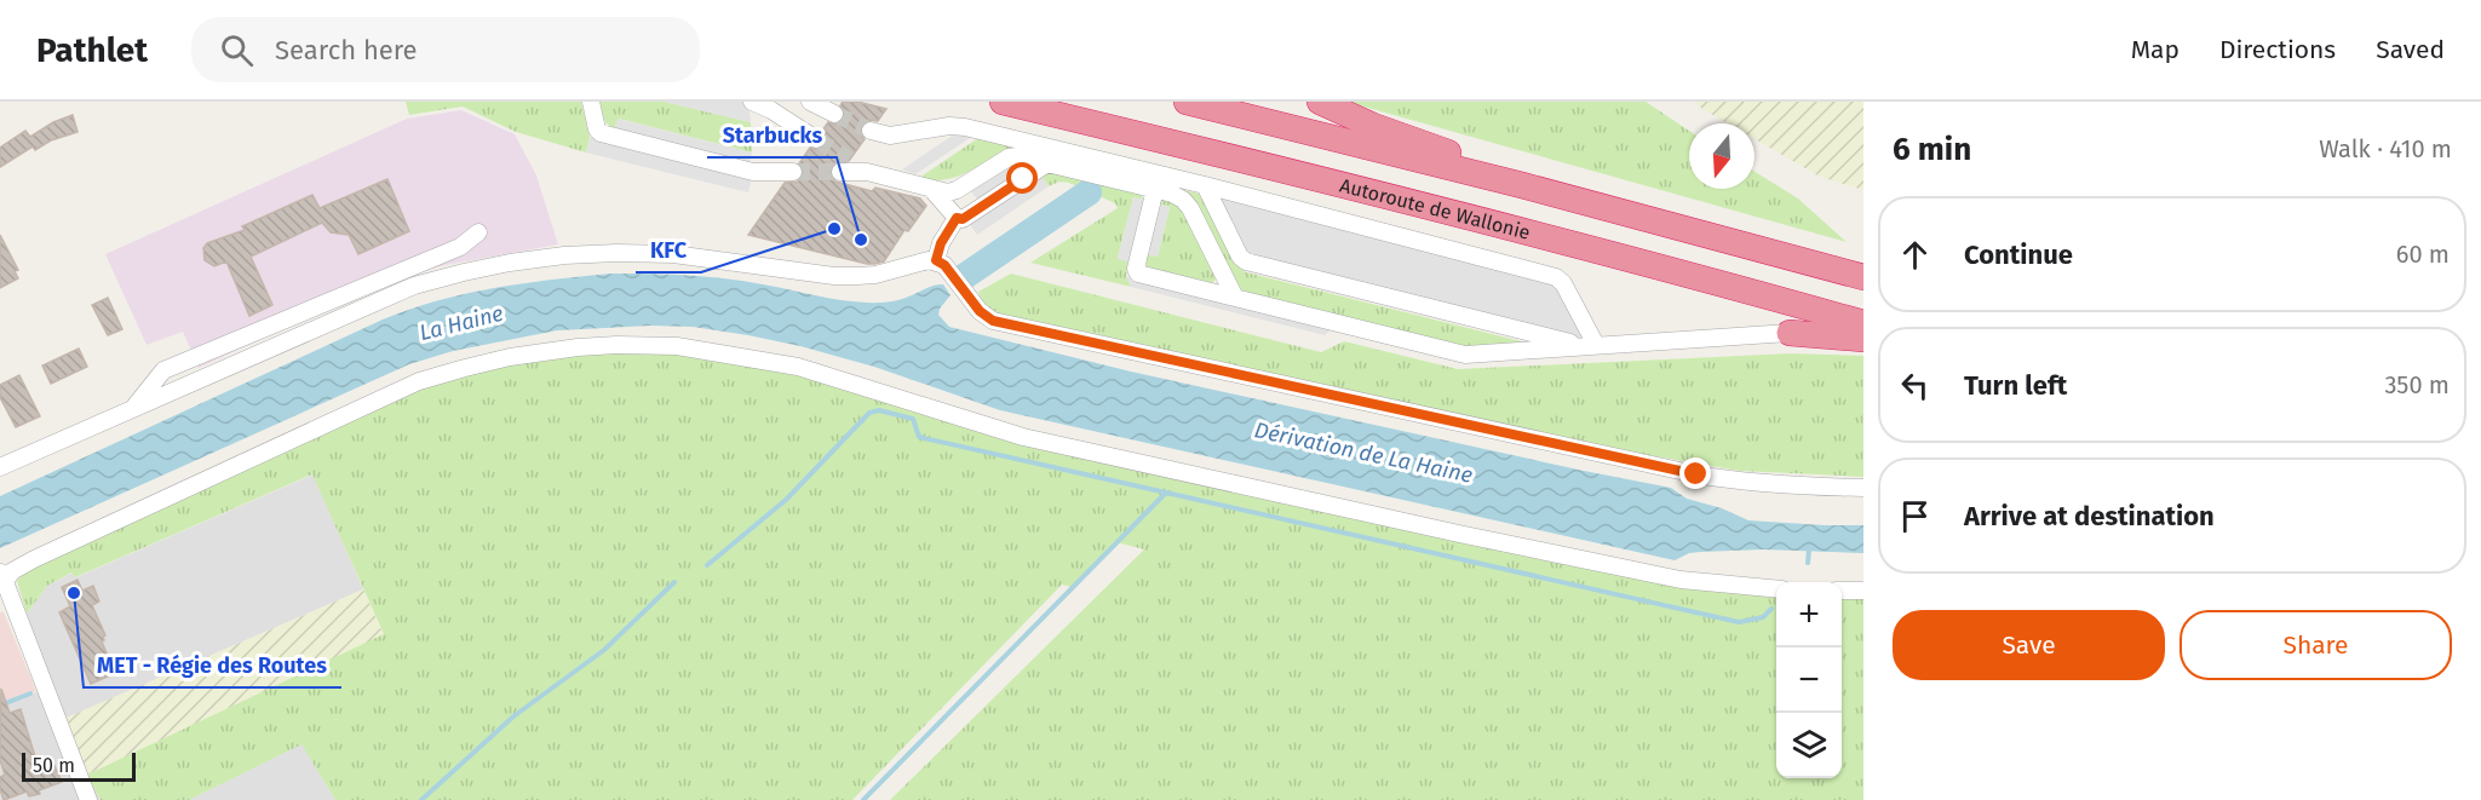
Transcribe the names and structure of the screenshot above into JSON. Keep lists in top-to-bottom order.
{
  "streets": {
    "highway": ["Autoroute de Wallonie"]
  },
  "water": ["La Haine", "Dérivation de La Haine"],
  "places": ["KFC", "Starbucks", "MET - Régie des Routes"],
  "scale_bar": "50 m",
  "north": "bottom",
  "page": {
    "header": "Pathlet",
    "search": "Search here",
    "nav": ["Map", "Directions", "Saved"],
    "heading": ["6 min", "Walk · 410 m"],
    "list": [
      ["Continue", "60 m"],
      ["Turn left", "350 m"],
      "Arrive at destination"
    ],
    "map_buttons": ["+", "−"],
    "buttons": ["Save", "Share"],
    "scale": "50 m"
  }
}
